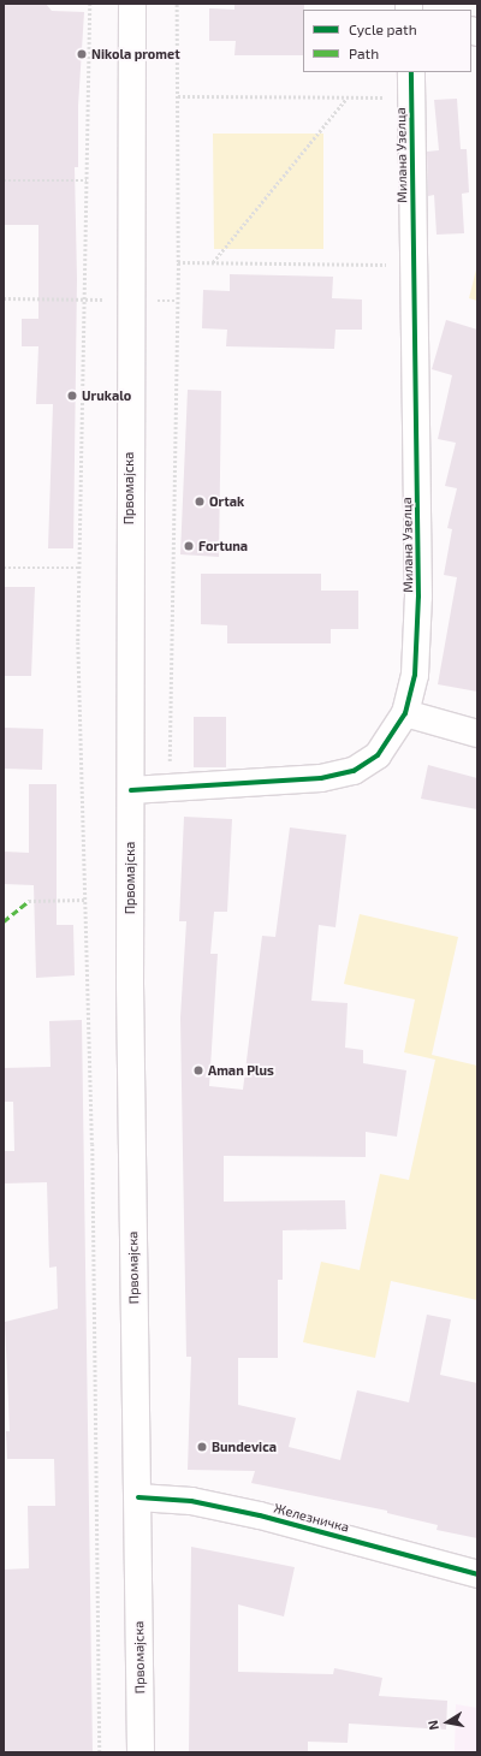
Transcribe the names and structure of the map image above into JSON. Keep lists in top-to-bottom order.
{
  "streets": {
    "main road": ["Милана Узелца", "Првомајска", "Железничка"]
  },
  "crossings": [
    ["Милана Узелца", "Првомајска"],
    ["Првомајска", "Железничка"]
  ],
  "places": [
    "Nikola promet",
    "Urukalo",
    "Ortak",
    "Fortuna",
    "Aman Plus",
    "Bundevica"
  ],
  "legend": ["Cycle path", "Path"],
  "north": "left"
}
